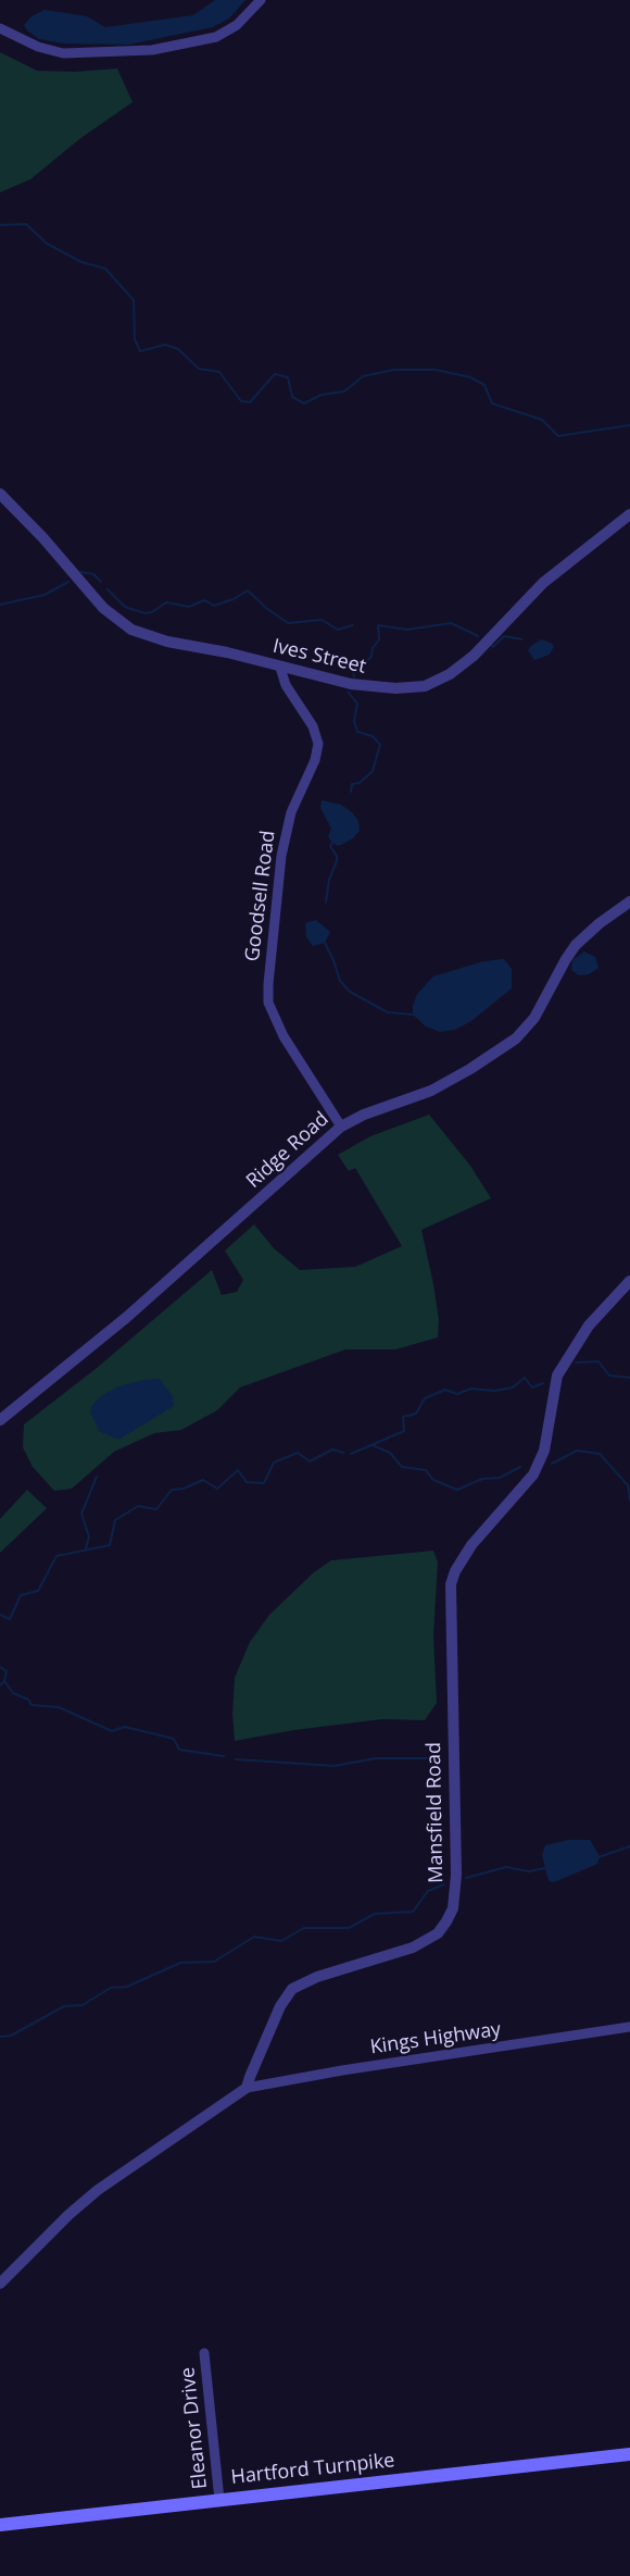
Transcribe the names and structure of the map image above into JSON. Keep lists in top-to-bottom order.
{
  "streets": {
    "main road": ["Hartford Turnpike"],
    "street": [
      "Ives Street",
      "Goodsell Road",
      "Ridge Road",
      "Mansfield Road",
      "Kings Highway",
      "Eleanor Drive"
    ]
  },
  "crossings": [
    ["Ives Street", "Goodsell Road"],
    ["Goodsell Road", "Ridge Road"],
    ["Mansfield Road", "Kings Highway"],
    ["Eleanor Drive", "Hartford Turnpike"]
  ]
}
